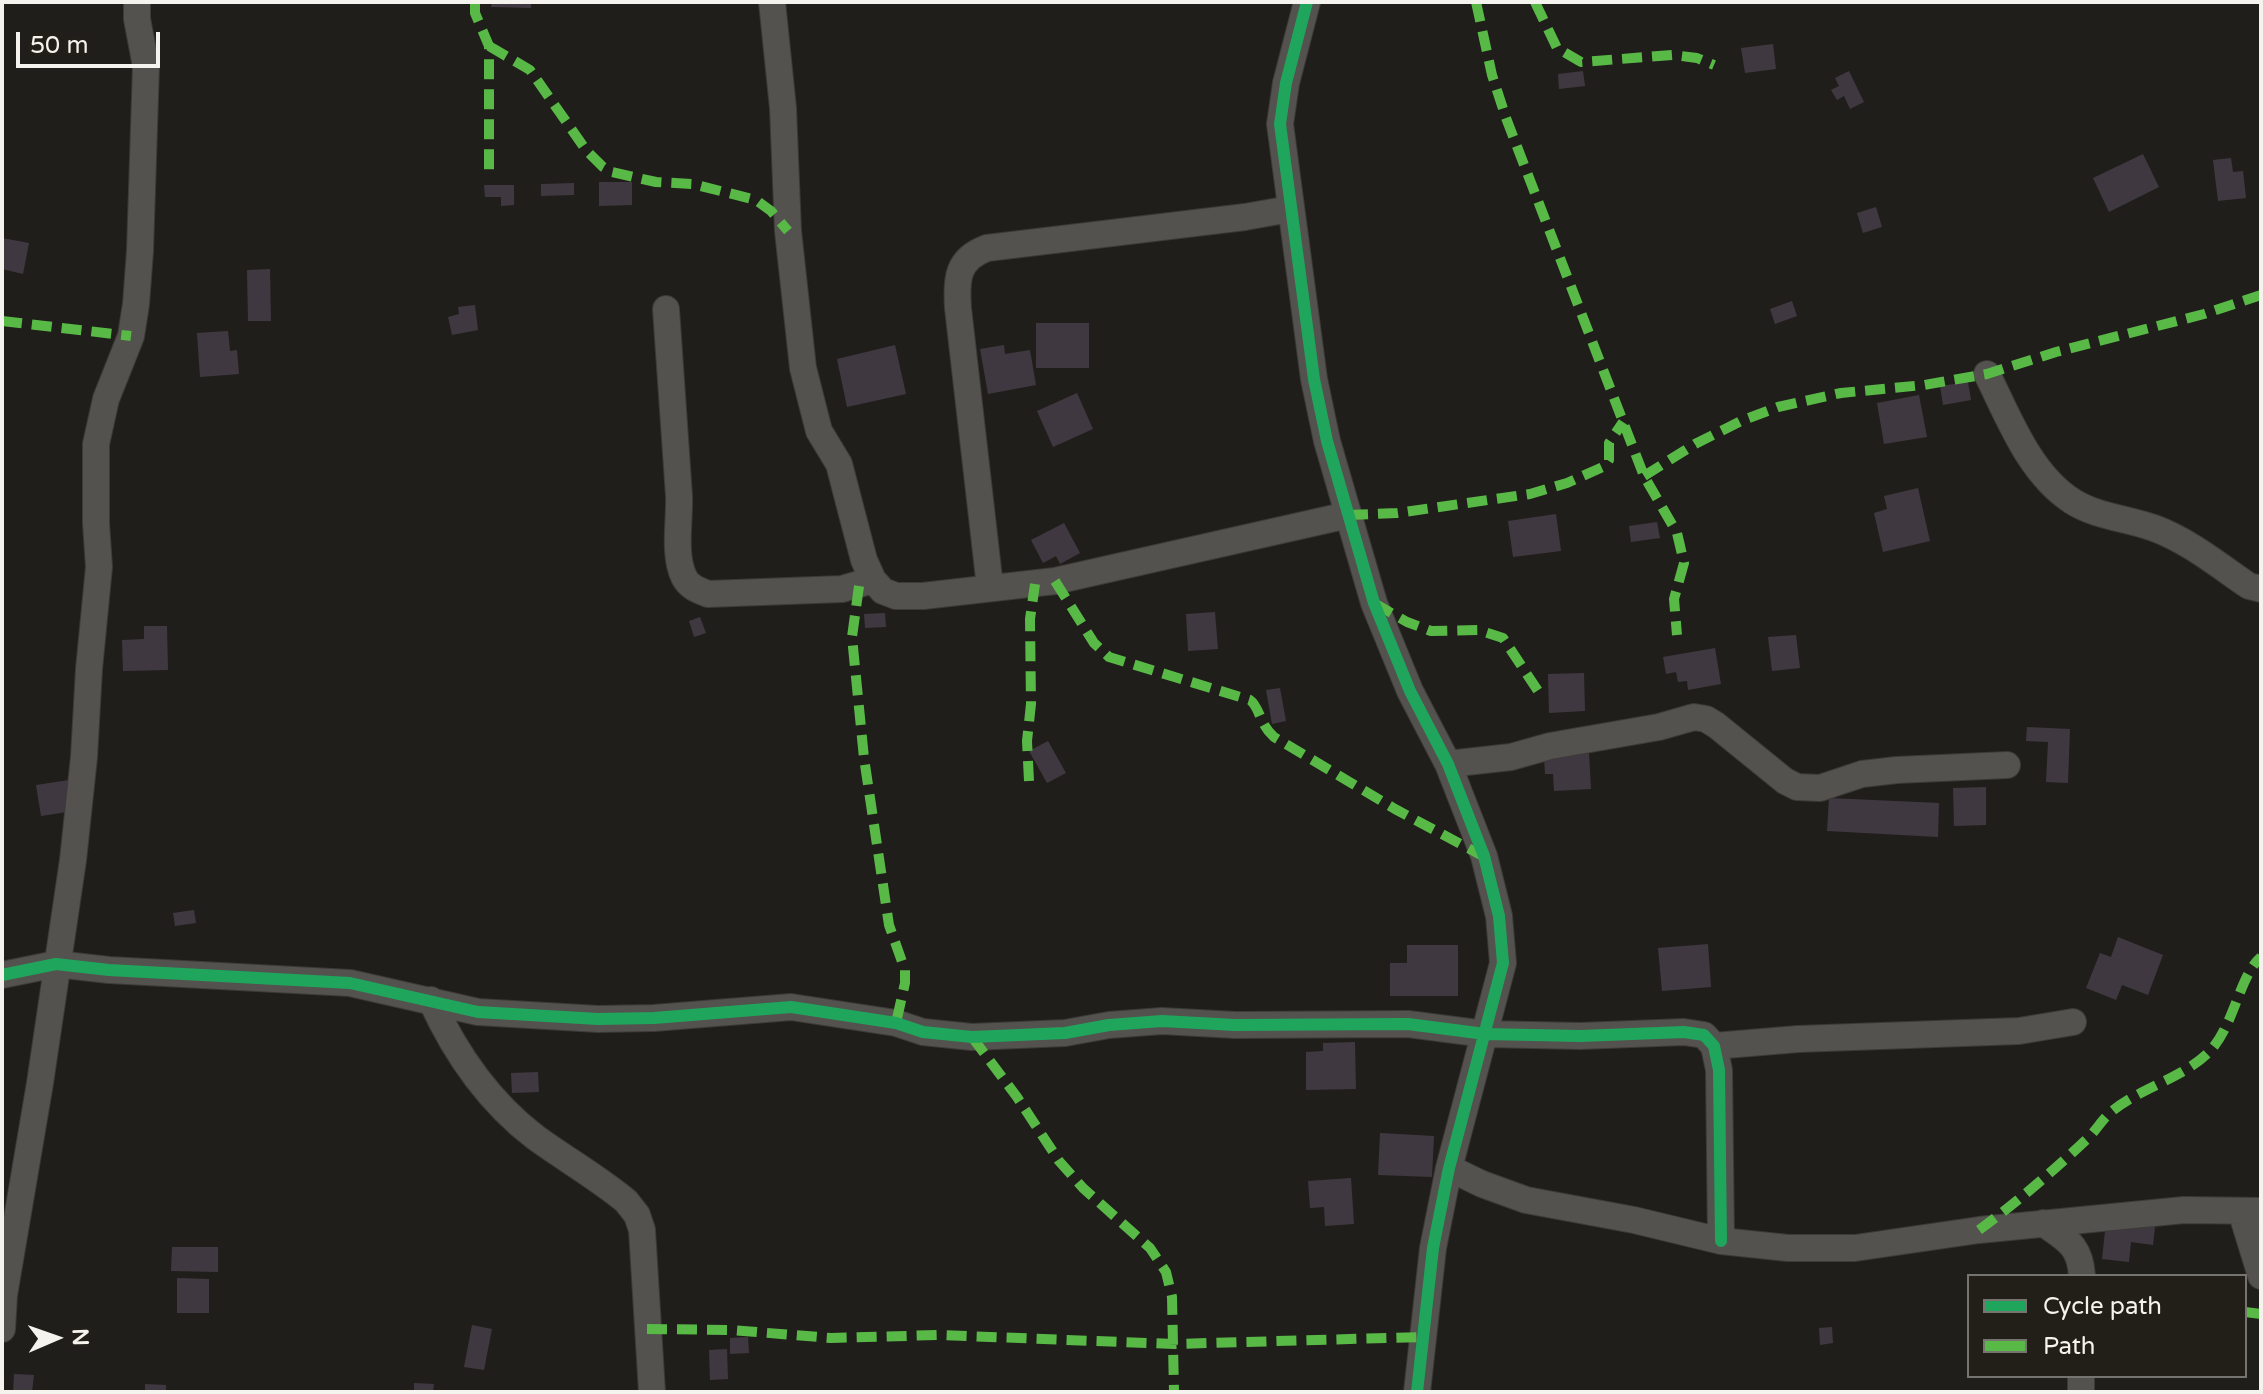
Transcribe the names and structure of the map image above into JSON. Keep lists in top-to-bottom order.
{
  "legend": ["Cycle path", "Path"],
  "scale_bar": "50 m",
  "north": "right"
}
